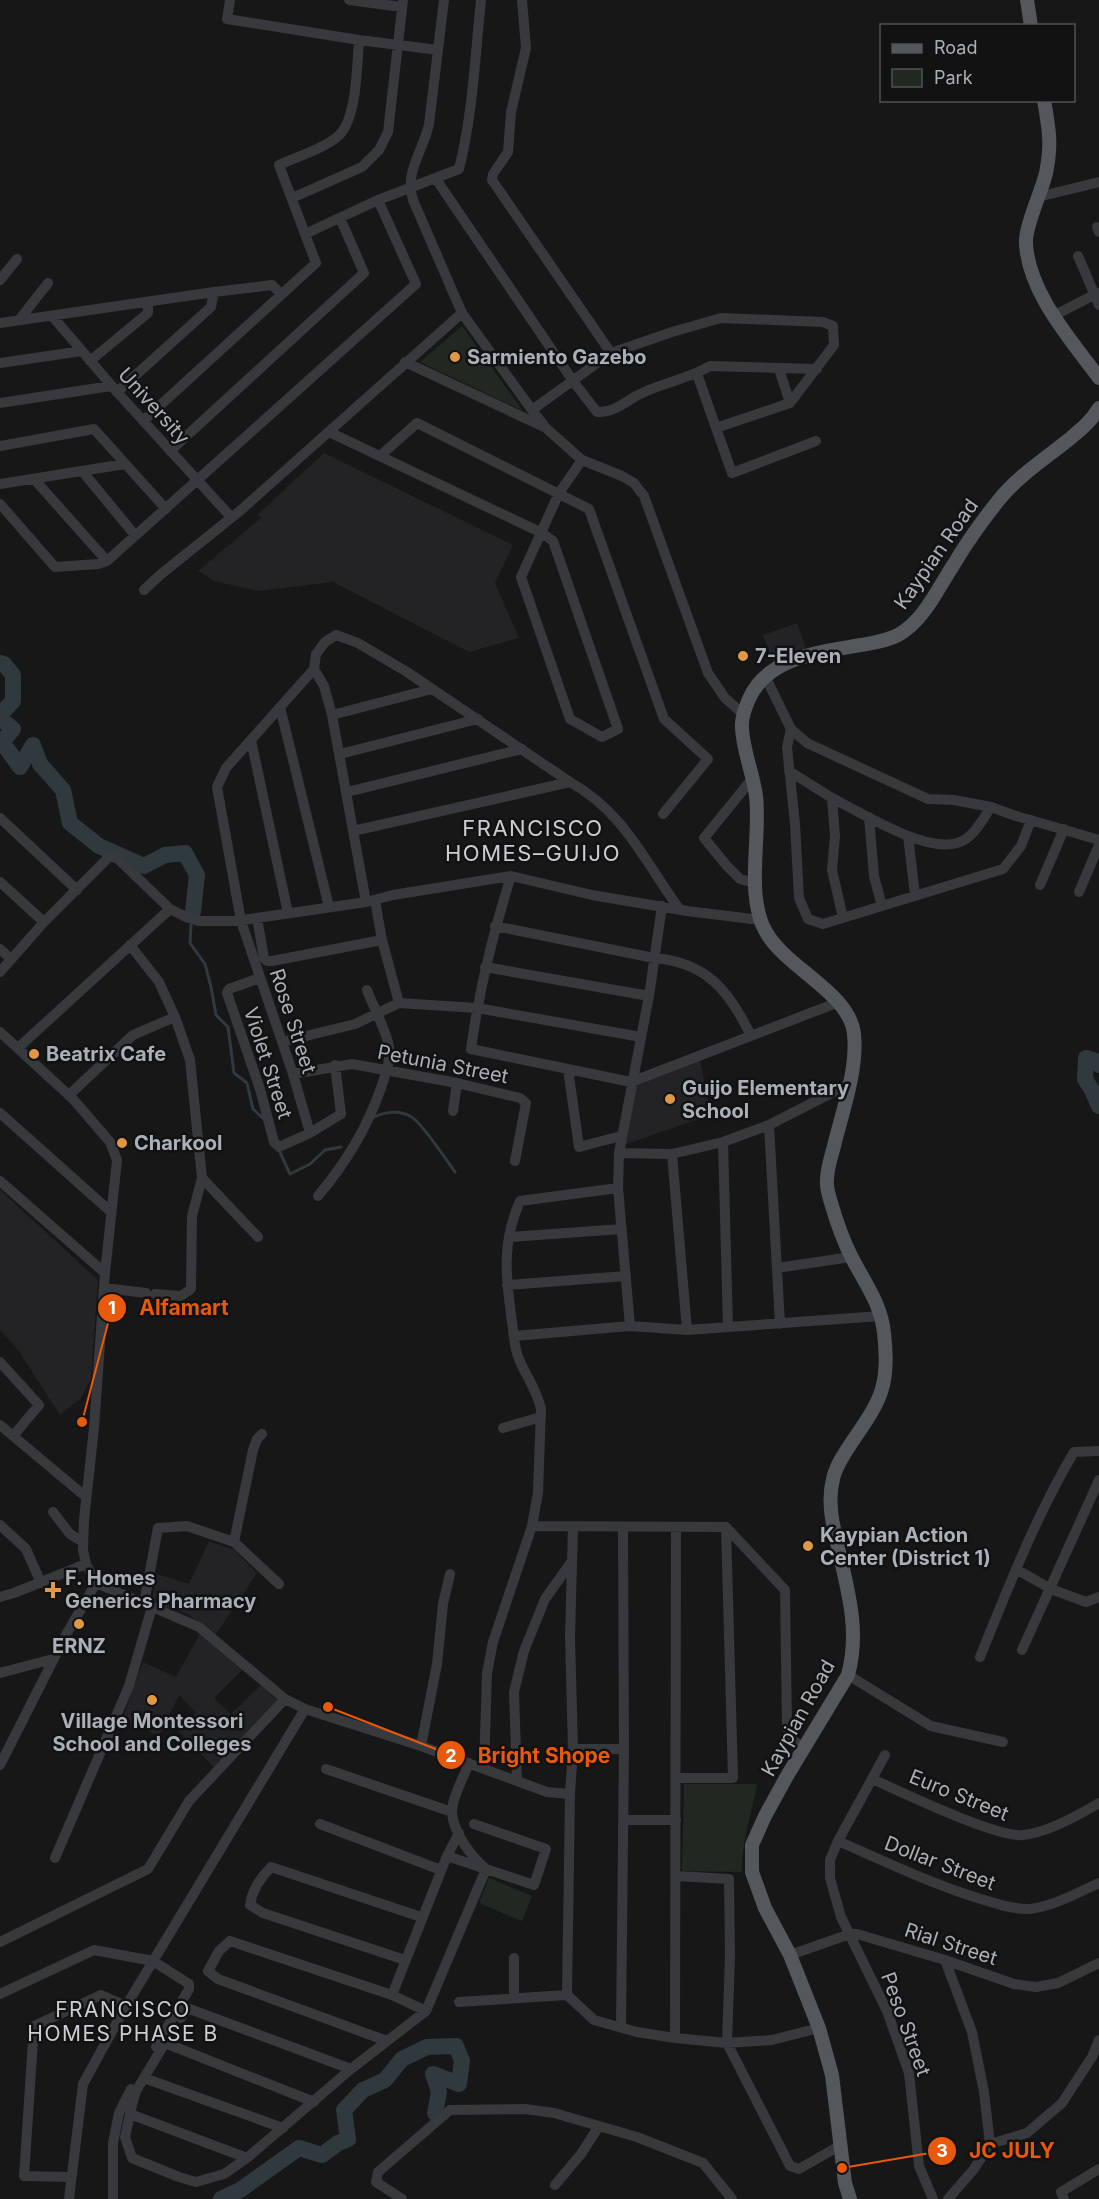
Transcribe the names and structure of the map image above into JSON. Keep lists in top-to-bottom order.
{
  "streets": {
    "main road": ["Kaypian Road"],
    "street": [
      "University",
      "Rose Street",
      "Violet Street",
      "Petunia Street",
      "Euro Street",
      "Dollar Street",
      "Rial Street",
      "Peso Street"
    ]
  },
  "crossings": [
    ["Rose Street", "Violet Street"],
    ["Rose Street", "Petunia Street"],
    ["Rial Street", "Peso Street"]
  ],
  "districts": ["FRANCISCO HOMES–GUIJO", "FRANCISCO HOMES PHASE B"],
  "places": {
    "other": [
      "Sarmiento Gazebo",
      "7-Eleven",
      "Beatrix Cafe",
      "Guijo Elementary School",
      "Charkool",
      "Alfamart",
      "Kaypian Action Center (District 1)",
      "ERNZ",
      "Village Montessori School and Colleges",
      "Bright Shope",
      "JC JULY"
    ],
    "health": ["F. Homes Generics Pharmacy"]
  },
  "legend": ["Road", "Park"]
}
